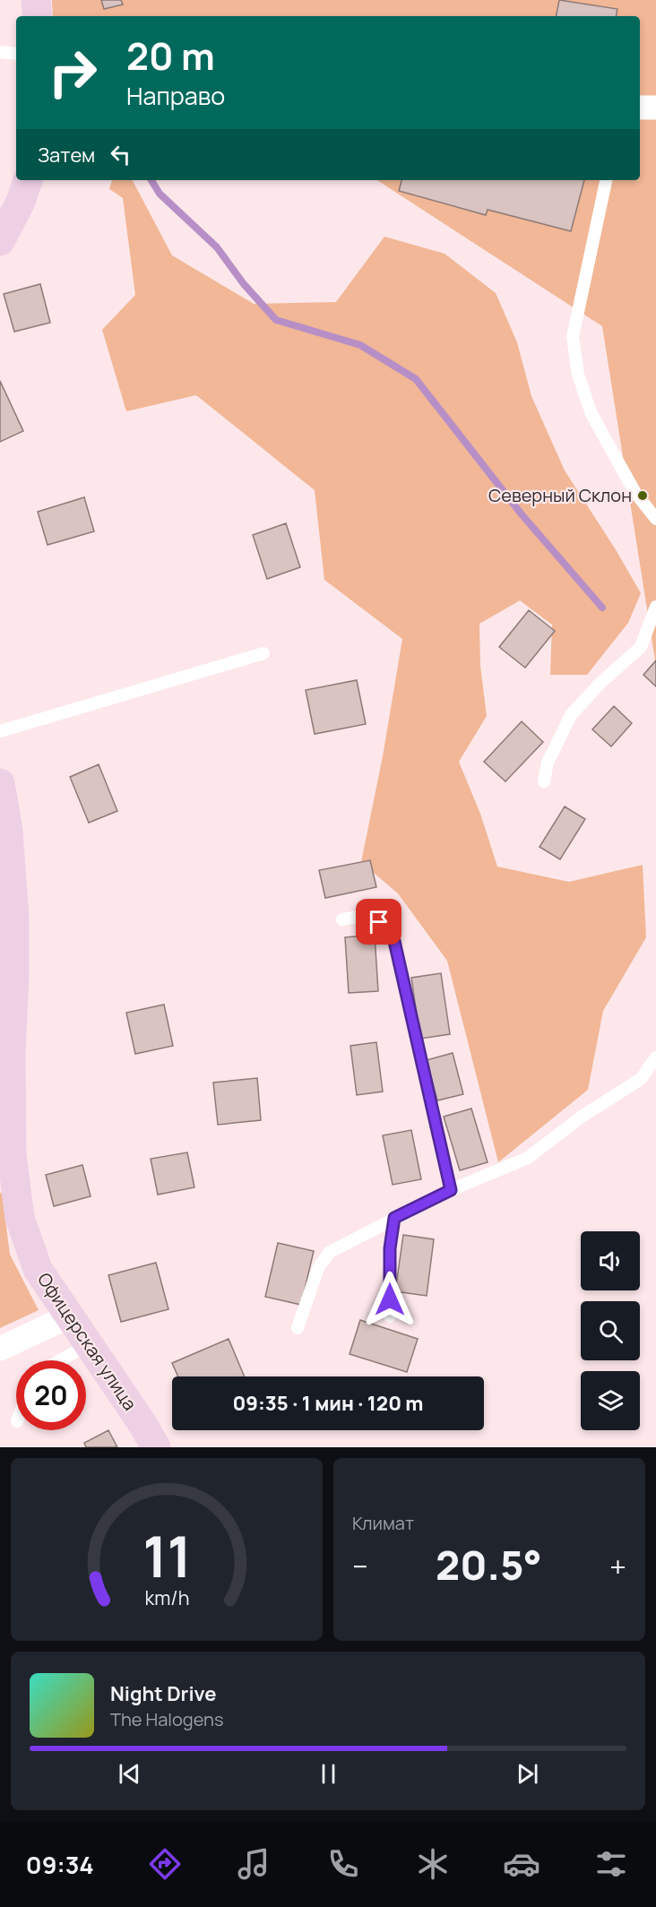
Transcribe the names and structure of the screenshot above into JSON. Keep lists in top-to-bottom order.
{
  "streets": {
    "street": ["Офицерская улица"]
  },
  "places": ["Северный Склон"],
  "page": {
    "turn": ["20 m", "Направо"],
    "then": "Затем",
    "limit": "20",
    "trip": "09:35 · 1 мин · 120 m",
    "tile": "Климат",
    "heat": ["−", "20.5°", "+"],
    "song": ["Night Drive", "The Halogens"],
    "tabs": "09:34",
    "gauge": ["11", "km/h"]
  }
}
